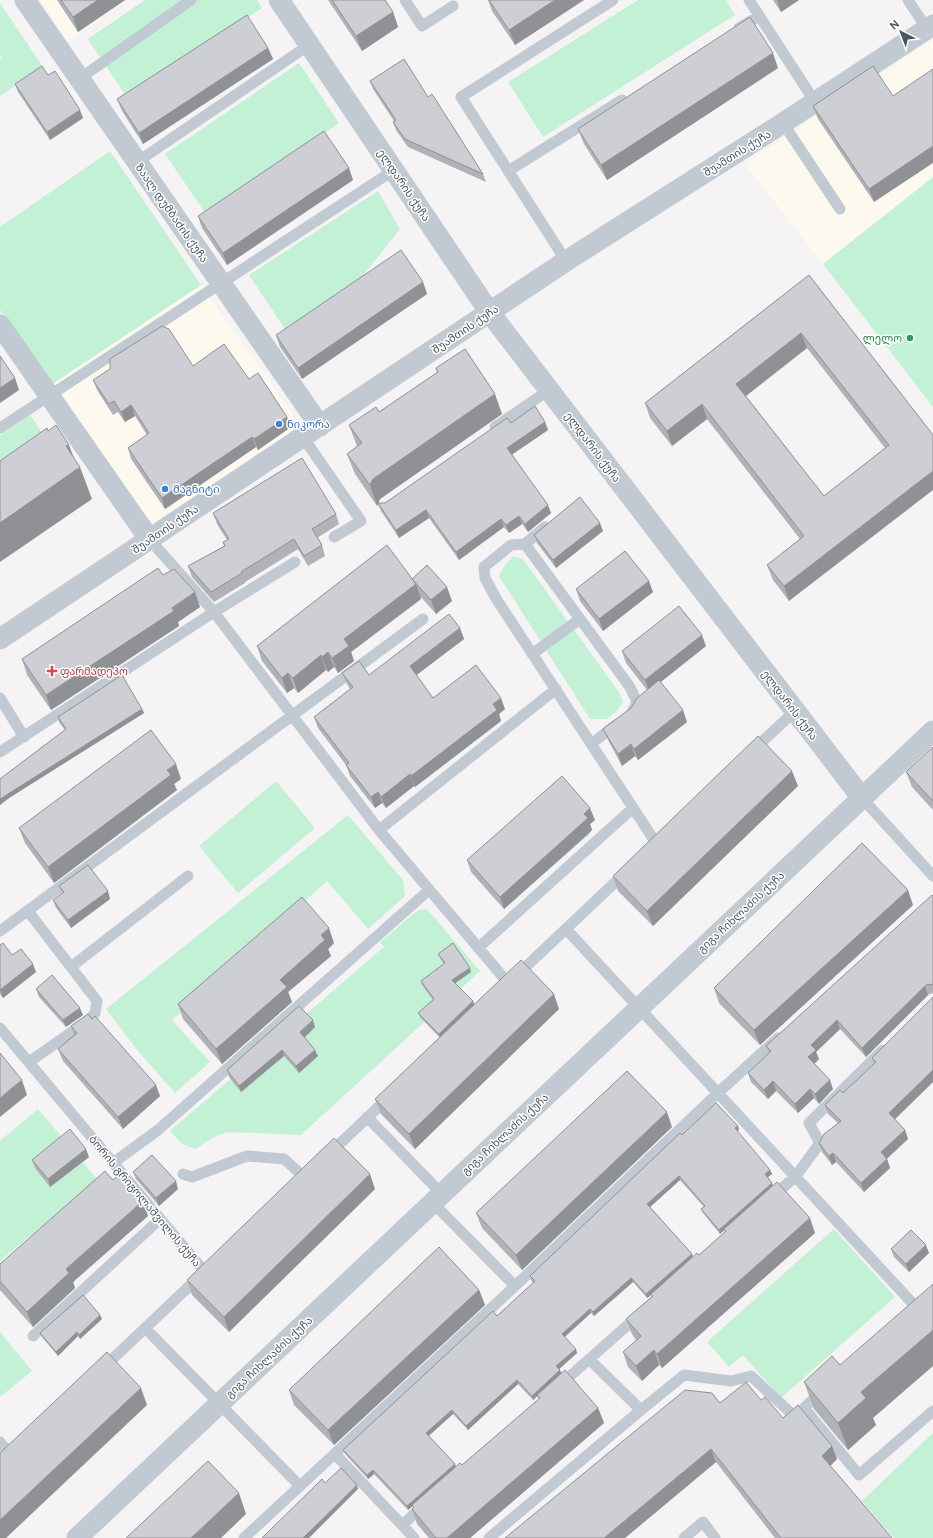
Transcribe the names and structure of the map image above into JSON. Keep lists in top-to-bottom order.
{
  "streets": {
    "street": [
      "შუამთის ქუჩა",
      "ელდარის ქუჩა",
      "ზაალ დუმბაძის ქუჩა",
      "გიგა ჩიხლაძის ქუჩა"
    ],
    "lane": ["ბორის გრიგოლაშვილის ქუჩა"]
  },
  "crossings": [
    ["შუამთის ქუჩა", "ელდარის ქუჩა"],
    ["შუამთის ქუჩა", "ზაალ დუმბაძის ქუჩა"],
    ["ელდარის ქუჩა", "გიგა ჩიხლაძის ქუჩა"]
  ],
  "places": {
    "other": ["ლელო", "ნიკორა", "მაგნიტი"],
    "health": ["ფარმადეპო"]
  },
  "north": "top left"
}
